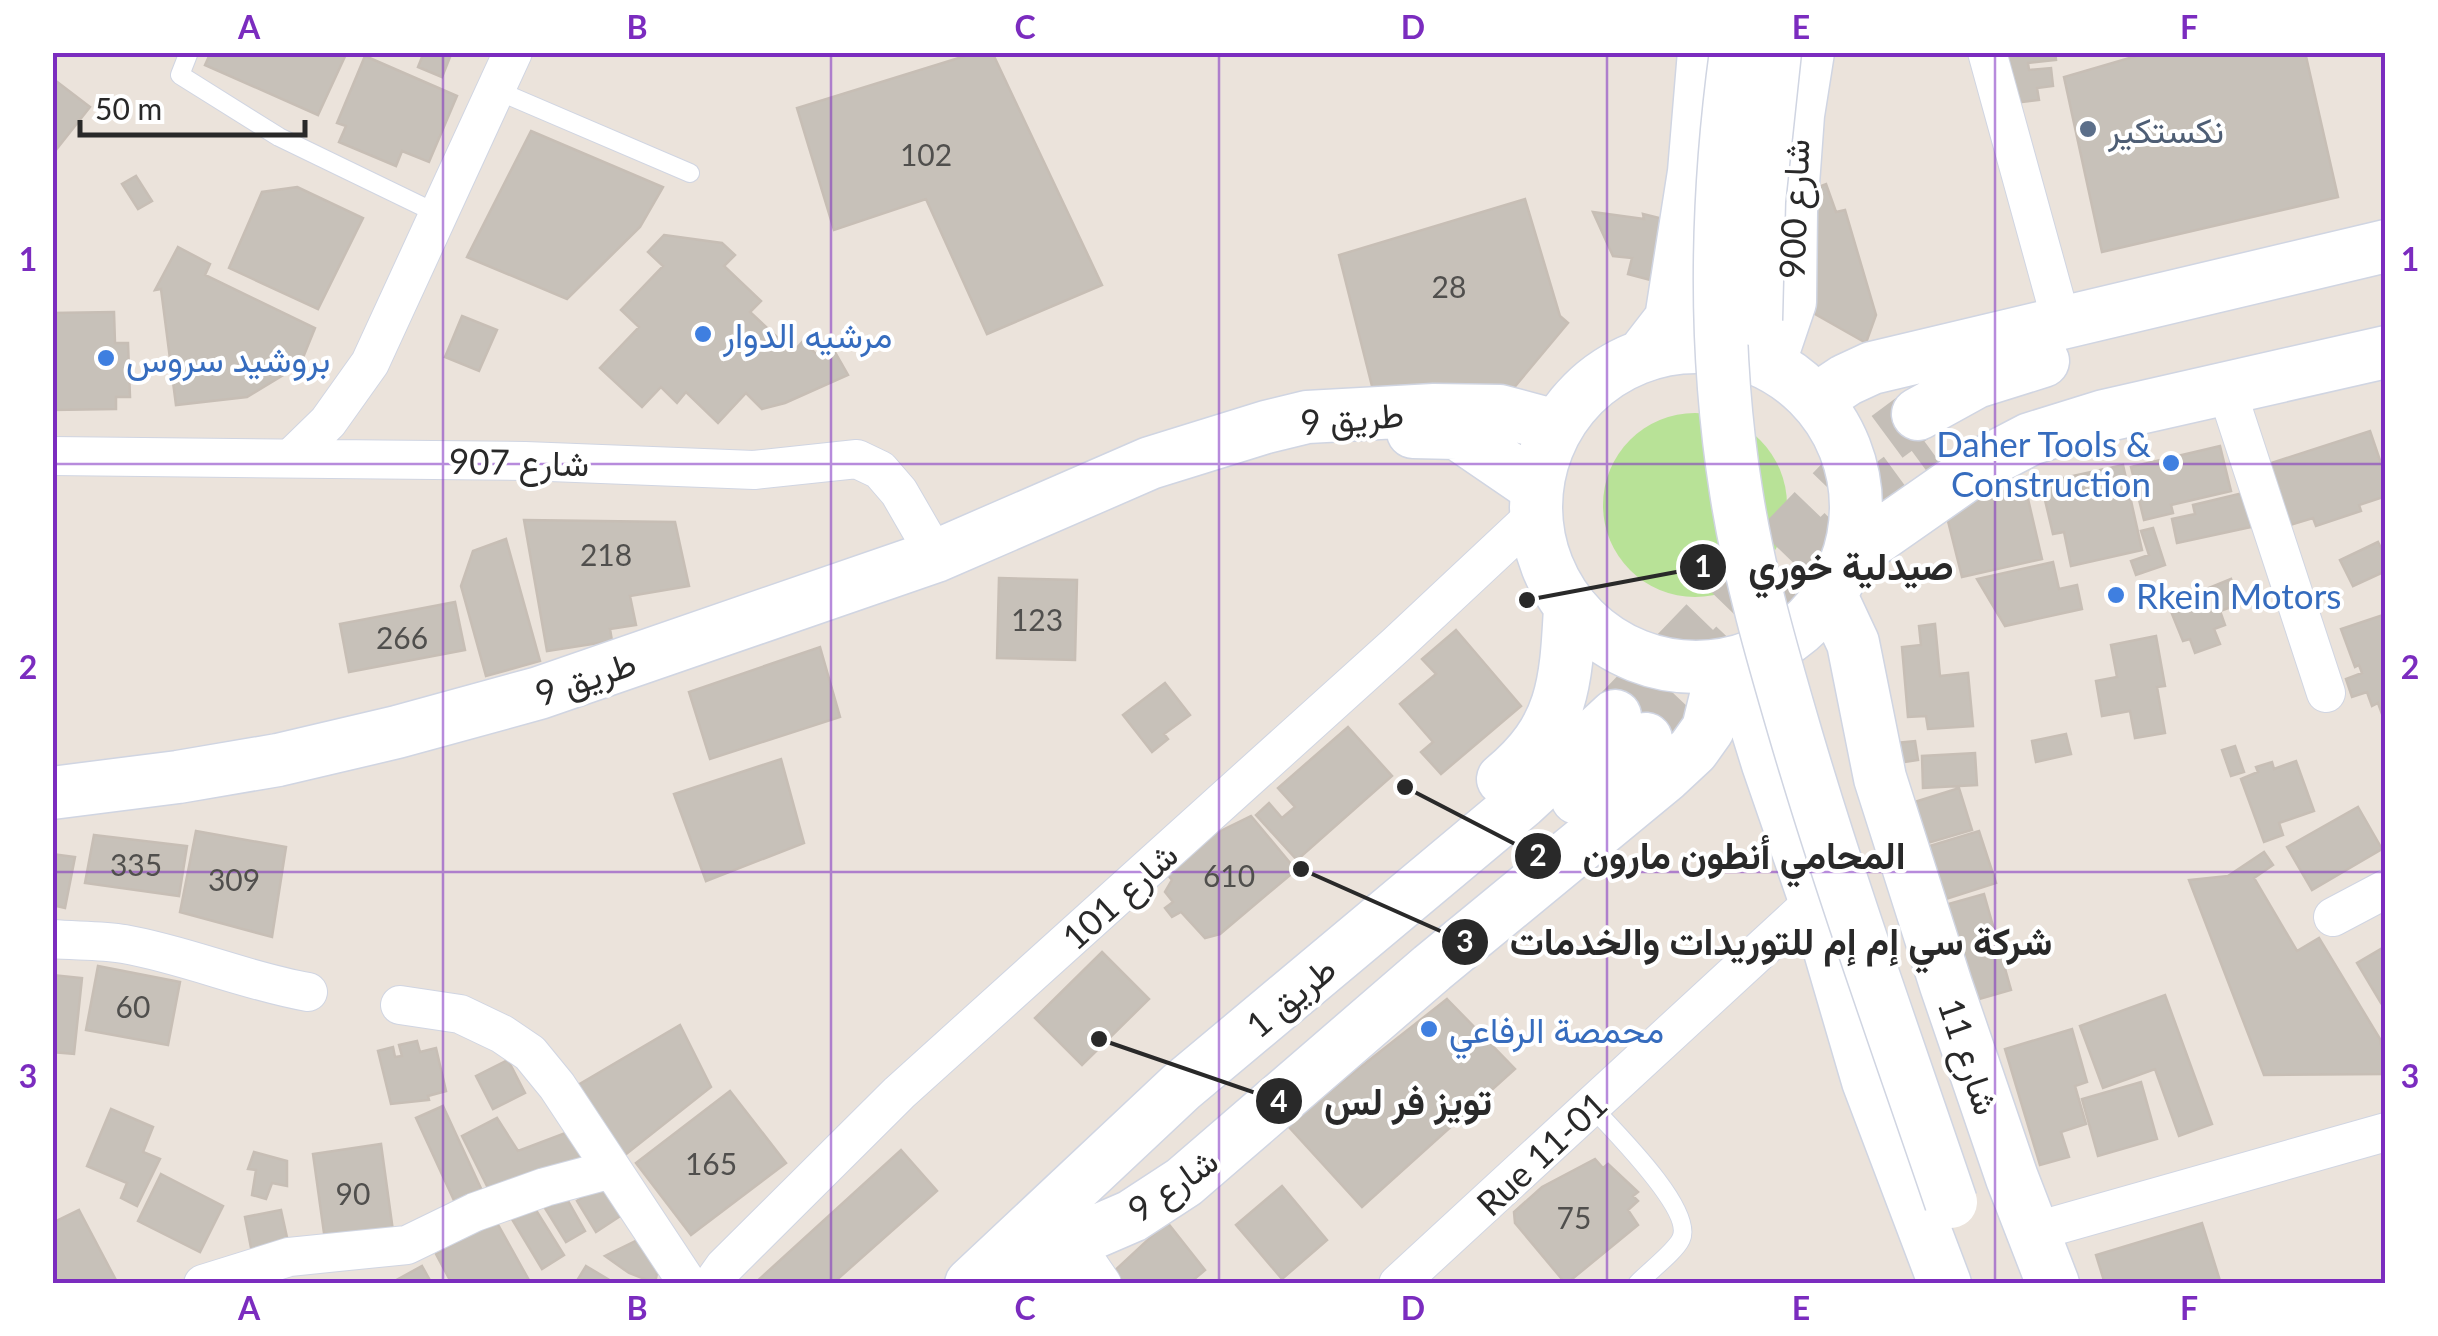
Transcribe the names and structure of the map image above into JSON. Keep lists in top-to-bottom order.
{
  "streets": {
    "street": [
      "شارع 900",
      "طريق 9",
      "شارع 907",
      "شارع 101",
      "شارع 11",
      "Rue 11-01",
      "شارع 9"
    ]
  },
  "crossings": [
    ["شارع 900", "طريق 9"],
    ["شارع 900", "شارع 101"],
    ["شارع 900", "شارع 11"],
    ["شارع 900", "شارع 9"],
    ["طريق 9", "شارع 907"],
    ["طريق 9", "شارع 101"],
    ["طريق 9", "شارع 11"],
    ["طريق 9", "شارع 9"],
    ["شارع 101", "شارع 11"],
    ["شارع 101", "شارع 9"],
    ["شارع 11", "شارع 9"]
  ],
  "places": [
    "نكستكير",
    "مرشيه الدوار",
    "بروشيد سروس",
    "Daher Tools & Construction",
    "Rkein Motors",
    "صيدلية خوري",
    "المحامي أنطون مارون",
    "شركة سي إم إم للتوريدات والخدمات",
    "محمصة الرفاعي",
    "تويز فر لس"
  ],
  "house_numbers": [
    "102",
    "28",
    "218",
    "123",
    "266",
    "335",
    "610",
    "309",
    "60",
    "165",
    "90",
    "75"
  ],
  "scale_bar": "50 m",
  "grid": {
    "columns": [
      "A",
      "B",
      "C",
      "D",
      "E",
      "F"
    ],
    "rows": ["1", "2", "3"]
  }
}
